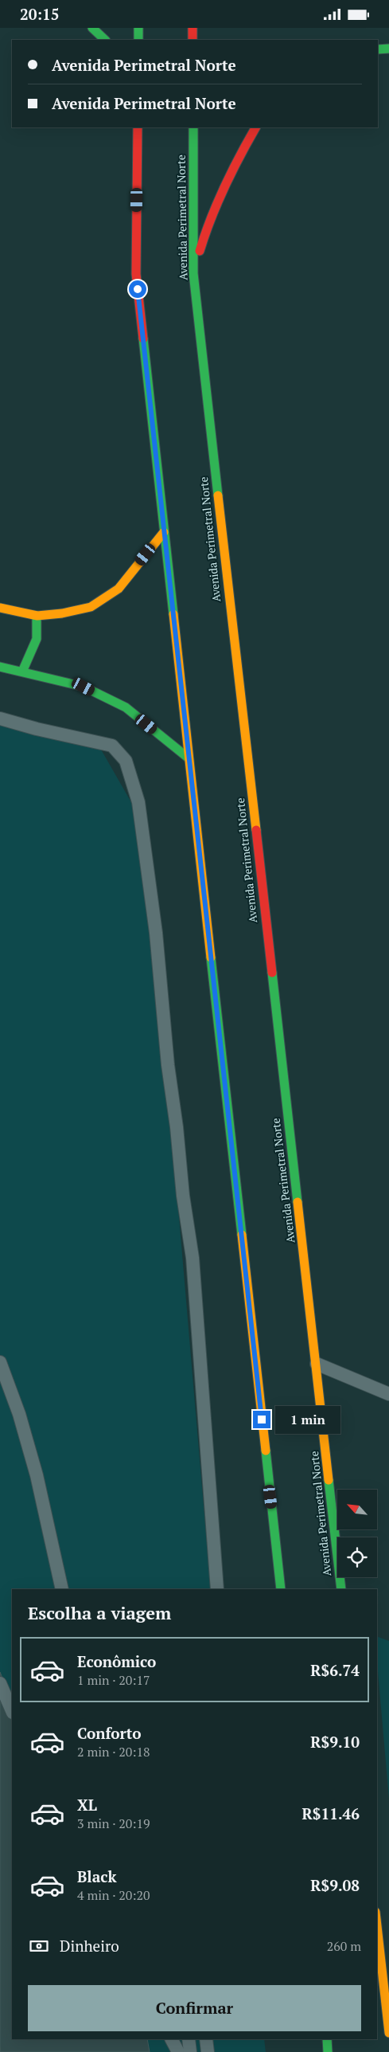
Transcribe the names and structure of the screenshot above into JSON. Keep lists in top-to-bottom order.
{
  "streets": {
    "main road": ["Avenida Perimetral Norte"]
  },
  "north": "top left",
  "page": {
    "status": "20:15",
    "banner": ["Avenida Perimetral Norte", "Avenida Perimetral Norte"],
    "bubble": "1 min",
    "heading": "Escolha a viagem",
    "list": [
      {
        "name": "Econômico",
        "note": "1 min · 20:17",
        "value": "R$6.74"
      },
      {
        "name": "Conforto",
        "note": "2 min · 20:18",
        "value": "R$9.10"
      },
      {
        "name": "XL",
        "note": "3 min · 20:19",
        "value": "R$11.46"
      },
      {
        "name": "Black",
        "note": "4 min · 20:20",
        "value": "R$9.08"
      }
    ],
    "pay": ["Dinheiro", "260 m"],
    "buttons": "Confirmar"
  }
}
